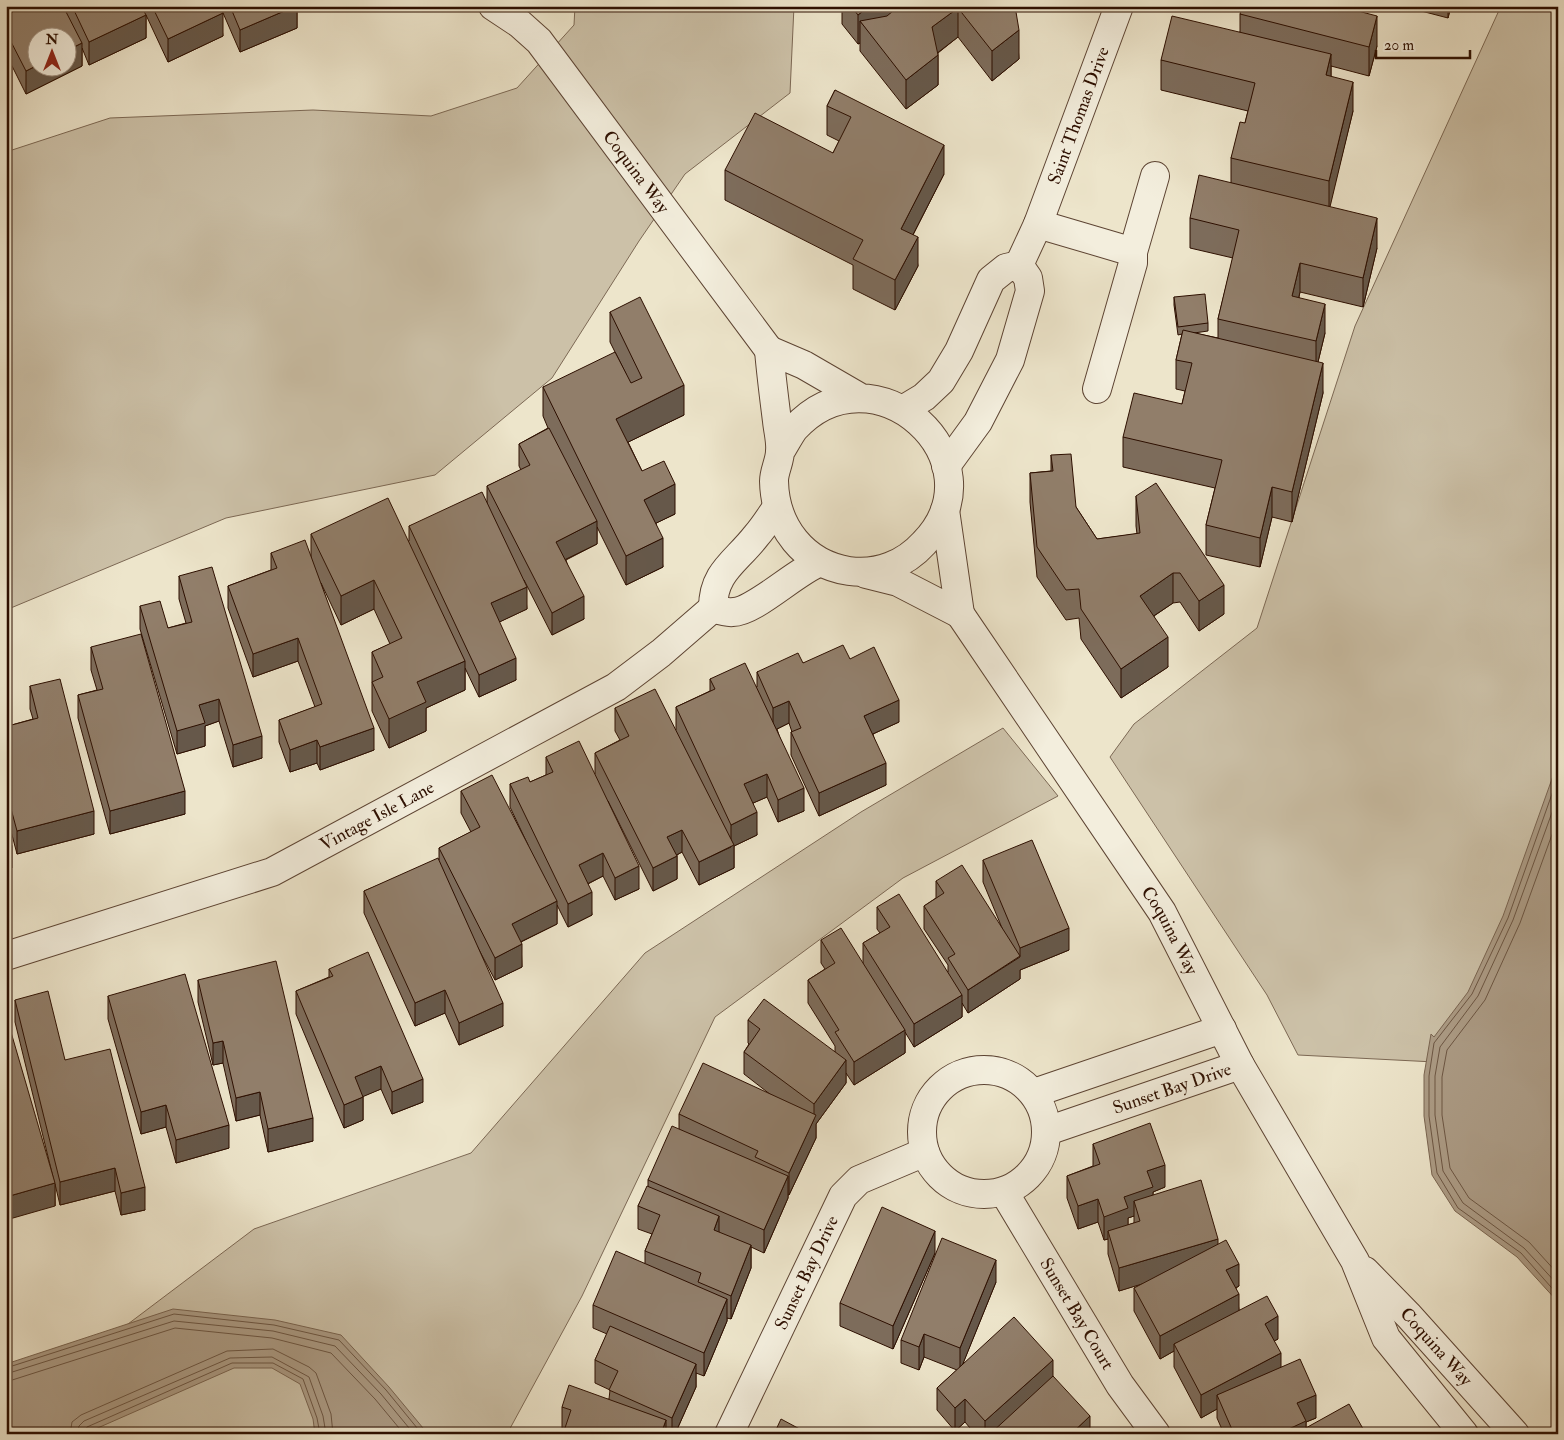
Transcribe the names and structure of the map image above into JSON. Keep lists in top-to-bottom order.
{
  "streets": {
    "street": [
      "Saint Thomas Drive",
      "Coquina Way",
      "Vintage Isle Lane",
      "Sunset Bay Drive",
      "Sunset Bay Court"
    ]
  },
  "crossings": [
    ["Coquina Way", "Sunset Bay Drive"],
    ["Sunset Bay Drive", "Sunset Bay Court"]
  ],
  "scale_bar": "20 m",
  "north": "top"
}
